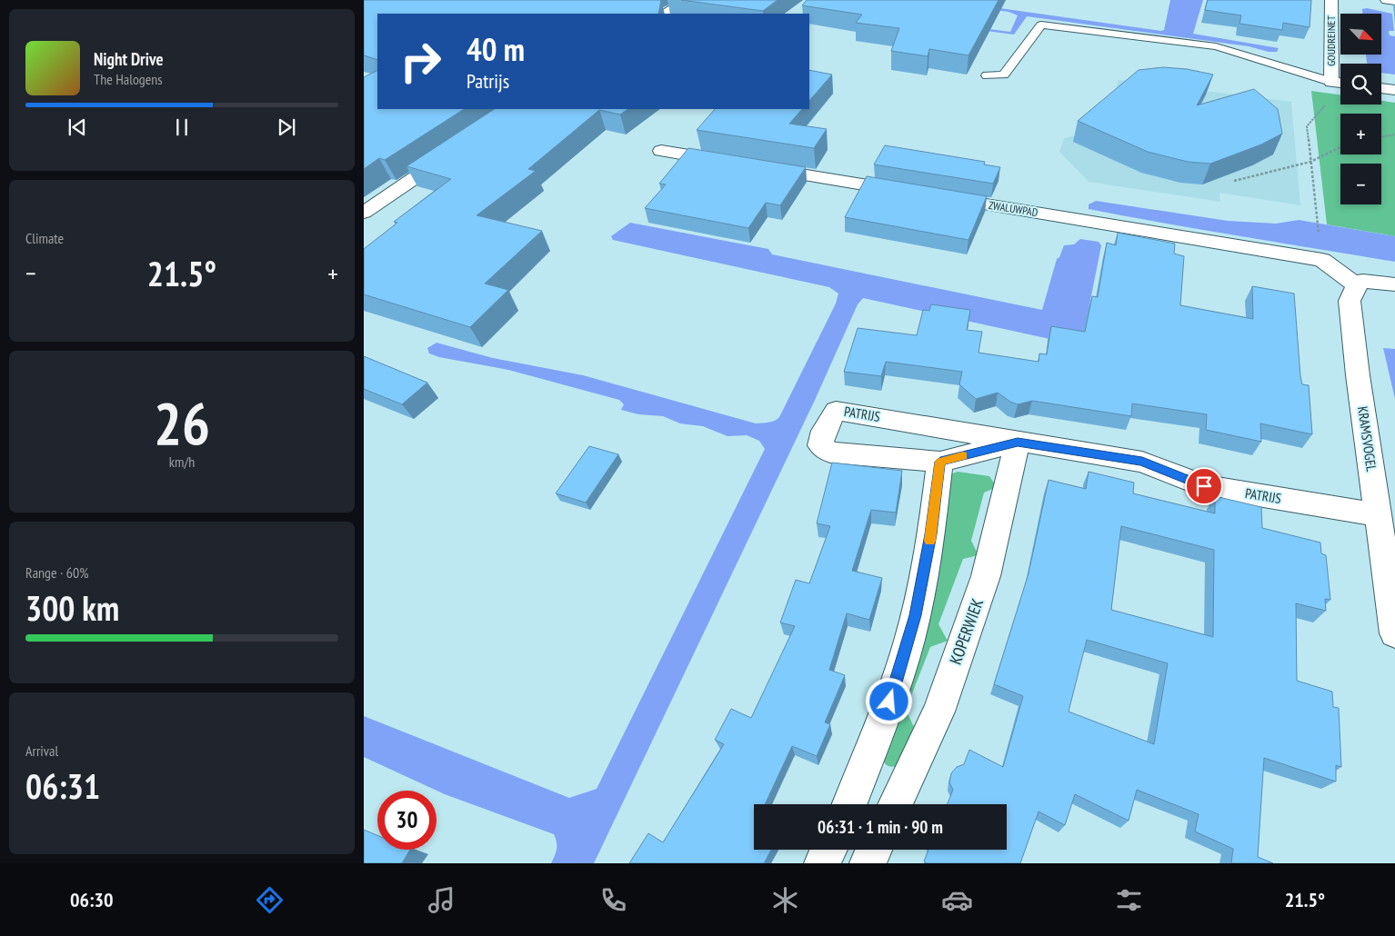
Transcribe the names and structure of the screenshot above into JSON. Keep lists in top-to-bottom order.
{
  "streets": {
    "street": [
      "GOUDREINET",
      "ZWALUWPAD",
      "PATRIJS",
      "KRAMSVOGEL",
      "KOPERWIEK"
    ]
  },
  "crossings": [
    ["ZWALUWPAD", "KRAMSVOGEL"],
    ["PATRIJS", "KRAMSVOGEL"],
    ["PATRIJS", "KOPERWIEK"]
  ],
  "north": "bottom right",
  "page": {
    "map_buttons": ["+", "−"],
    "turn": ["40 m", "Patrijs"],
    "song": ["Night Drive", "The Halogens"],
    "tile": [
      "Climate",
      ["26", "km/h"],
      ["Range · 60%", "300 km"],
      ["Arrival", "06:31"]
    ],
    "heat": ["−", "21.5°", "+"],
    "limit": "30",
    "trip": "06:31 · 1 min · 90 m",
    "tabs": ["06:30", "21.5°"]
  }
}
